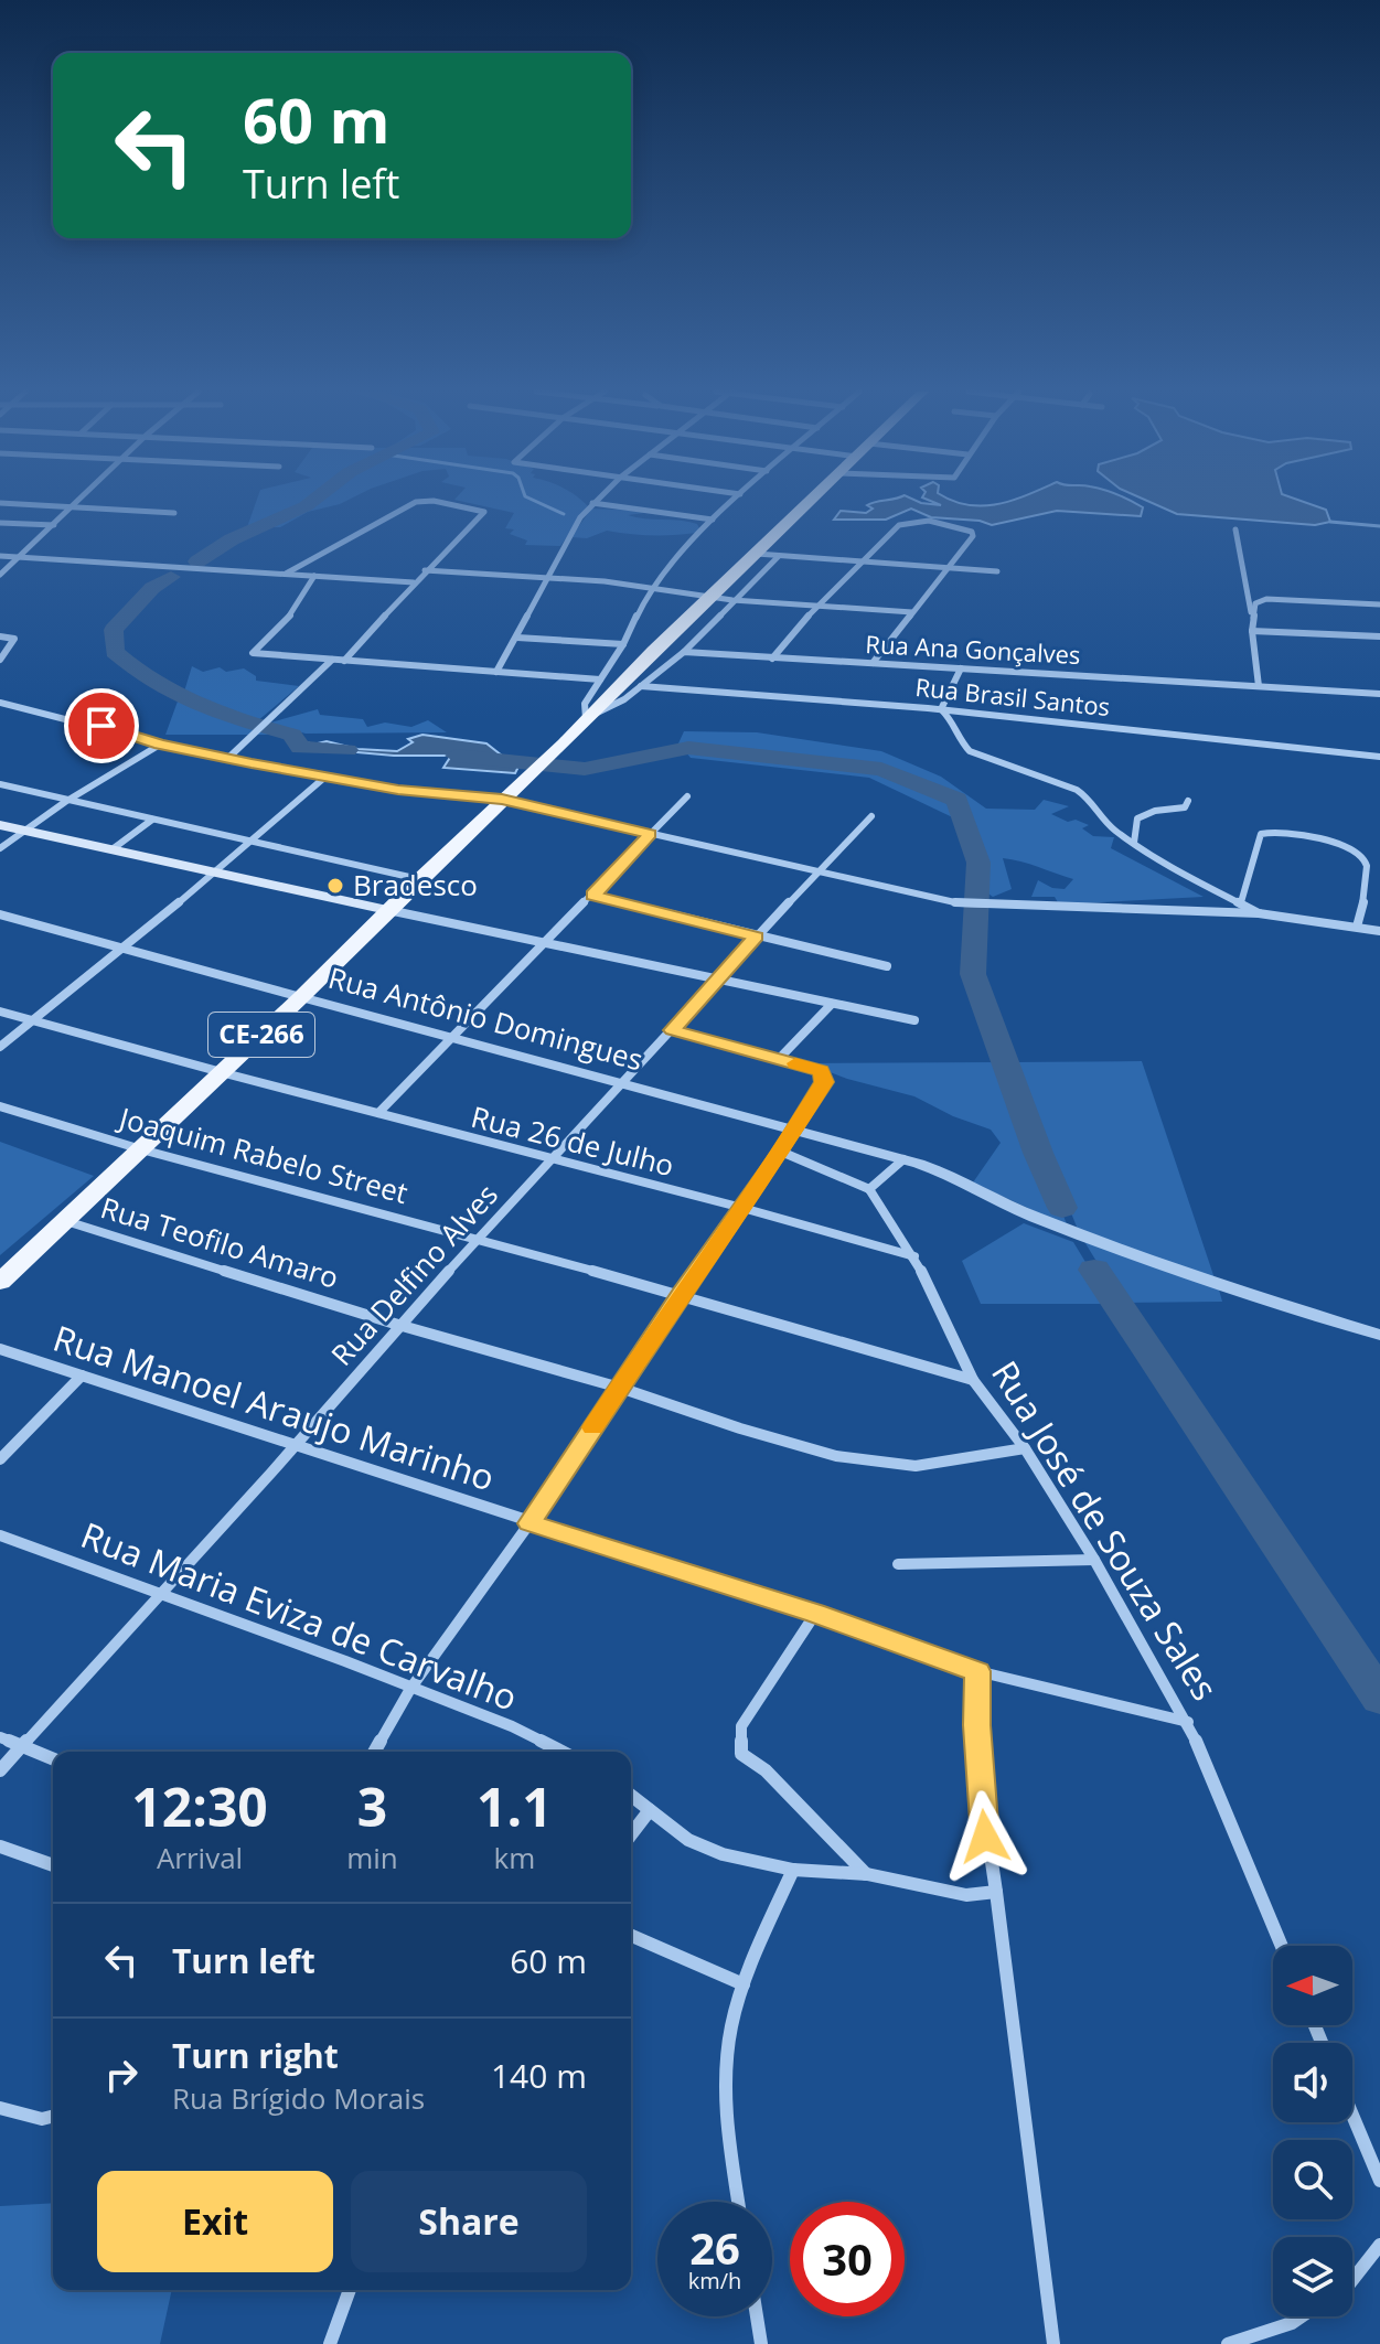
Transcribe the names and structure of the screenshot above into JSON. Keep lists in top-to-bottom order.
{
  "streets": {
    "main road": ["CE-266"],
    "street": [
      "Rua Ana Gonçalves",
      "Rua Brasil Santos",
      "Rua Antônio Domingues",
      "Rua 26 de Julho",
      "Joaquim Rabelo Street",
      "Rua Teofilo Amaro",
      "Rua Delfino Alves",
      "Rua Manoel Araujo Marinho",
      "Rua José de Souza Sales",
      "Rua Maria Eviza de Carvalho"
    ]
  },
  "crossings": [
    ["Rua Antônio Domingues", "CE-266"],
    ["Rua Antônio Domingues", "Rua Delfino Alves"],
    ["CE-266", "Rua 26 de Julho"],
    ["CE-266", "Joaquim Rabelo Street"],
    ["CE-266", "Rua Teofilo Amaro"],
    ["Rua 26 de Julho", "Rua Delfino Alves"],
    ["Rua 26 de Julho", "Rua José de Souza Sales"],
    ["Joaquim Rabelo Street", "Rua Delfino Alves"],
    ["Joaquim Rabelo Street", "Rua José de Souza Sales"],
    ["Rua Teofilo Amaro", "Rua Delfino Alves"],
    ["Rua Teofilo Amaro", "Rua José de Souza Sales"],
    ["Rua Delfino Alves", "Rua Manoel Araujo Marinho"],
    ["Rua Delfino Alves", "Rua Maria Eviza de Carvalho"],
    ["Rua Manoel Araujo Marinho", "Rua José de Souza Sales"]
  ],
  "places": ["Bradesco"],
  "north": "left",
  "page": {
    "turn": ["60 m", "Turn left"],
    "eta": [
      "12:30",
      "Arrival",
      "3",
      "min",
      "1.1",
      "km"
    ],
    "list": [
      {
        "name": "Turn left",
        "value": "60 m"
      },
      {
        "name": "Turn right",
        "note": "Rua Brígido Morais",
        "value": "140 m"
      }
    ],
    "buttons": ["Exit", "Share"],
    "speed": "26 km/h",
    "limit": "30"
  }
}
